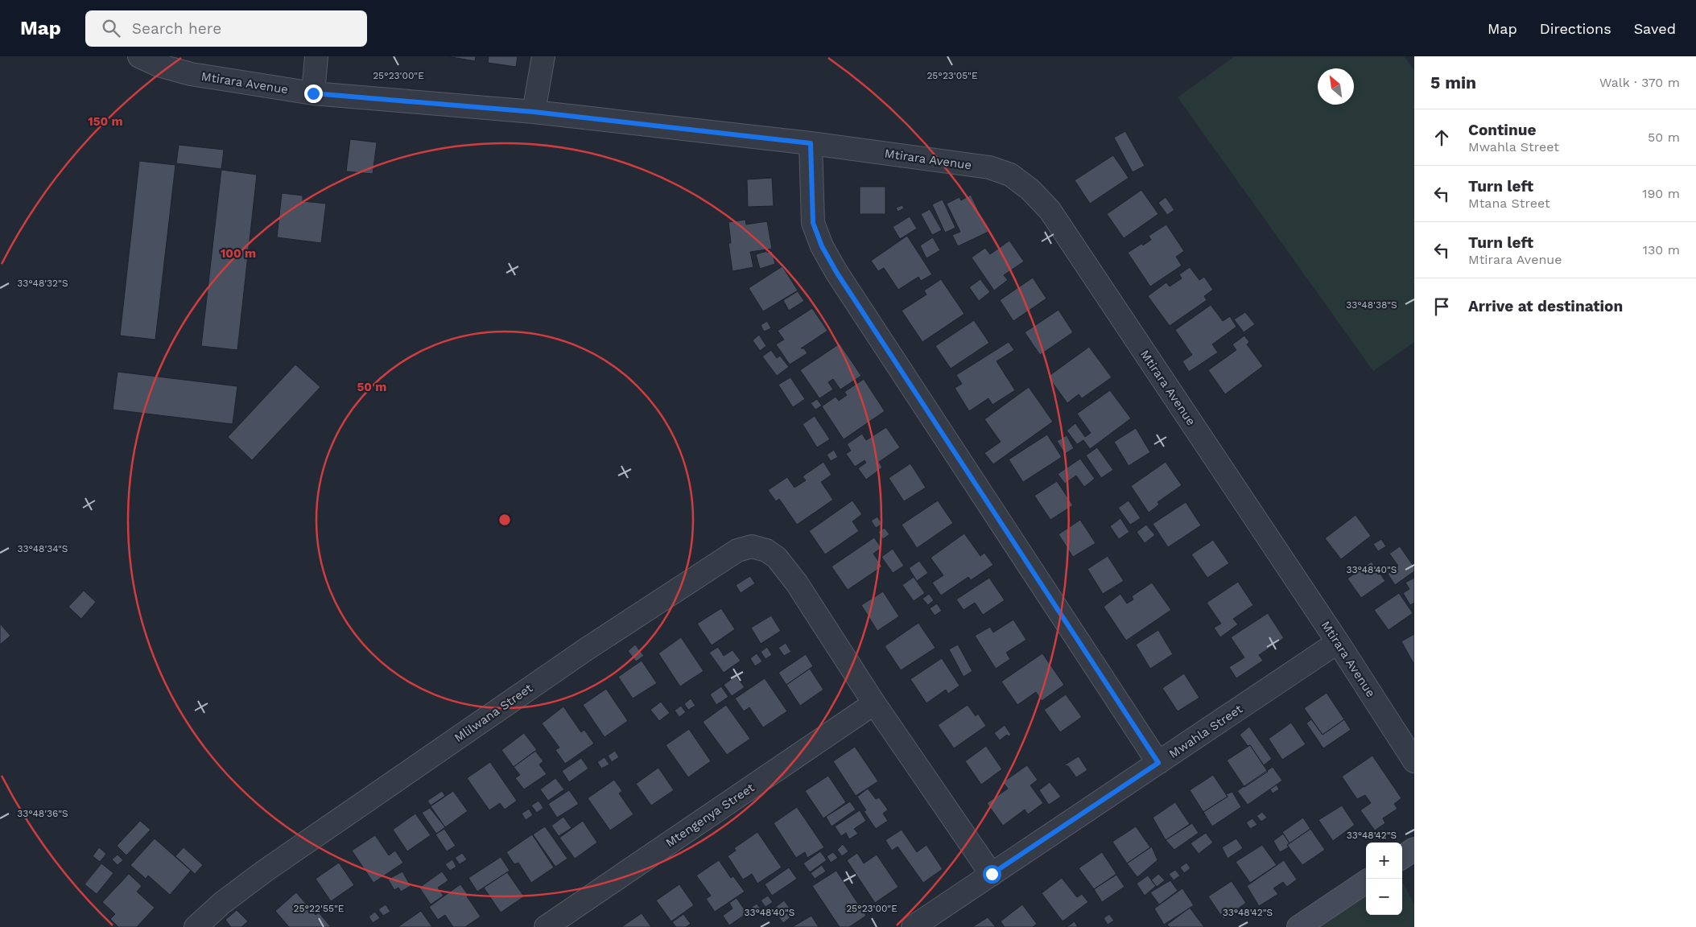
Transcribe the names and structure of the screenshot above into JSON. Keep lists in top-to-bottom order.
{
  "streets": {
    "street": [
      "Mtirara Avenue",
      "Mlilwana Street",
      "Mwahla Street",
      "Mtengenya Street"
    ]
  },
  "crossings": [
    ["Mtirara Avenue", "Mwahla Street"],
    ["Mlilwana Street", "Mwahla Street"],
    ["Mlilwana Street", "Mtengenya Street"]
  ],
  "north": "top left",
  "page": {
    "header": "Map",
    "search": "Search here",
    "nav": ["Map", "Directions", "Saved"],
    "heading": ["5 min", "Walk · 370 m"],
    "list": [
      ["Continue", "Mwahla Street", "50 m"],
      ["Turn left", "Mtana Street", "190 m"],
      ["Turn left", "Mtirara Avenue", "130 m"],
      "Arrive at destination"
    ],
    "map_buttons": ["+", "−"]
  },
  "coordinates": [
    "25°23'00\"E",
    "25°23'05\"E",
    "33°48'32\"S",
    "33°48'38\"S",
    "33°48'34\"S",
    "33°48'40\"S",
    "33°48'36\"S",
    "33°48'42\"S",
    "25°22'55\"E"
  ],
  "rings": ["150 m", "100 m", "50 m"]
}
